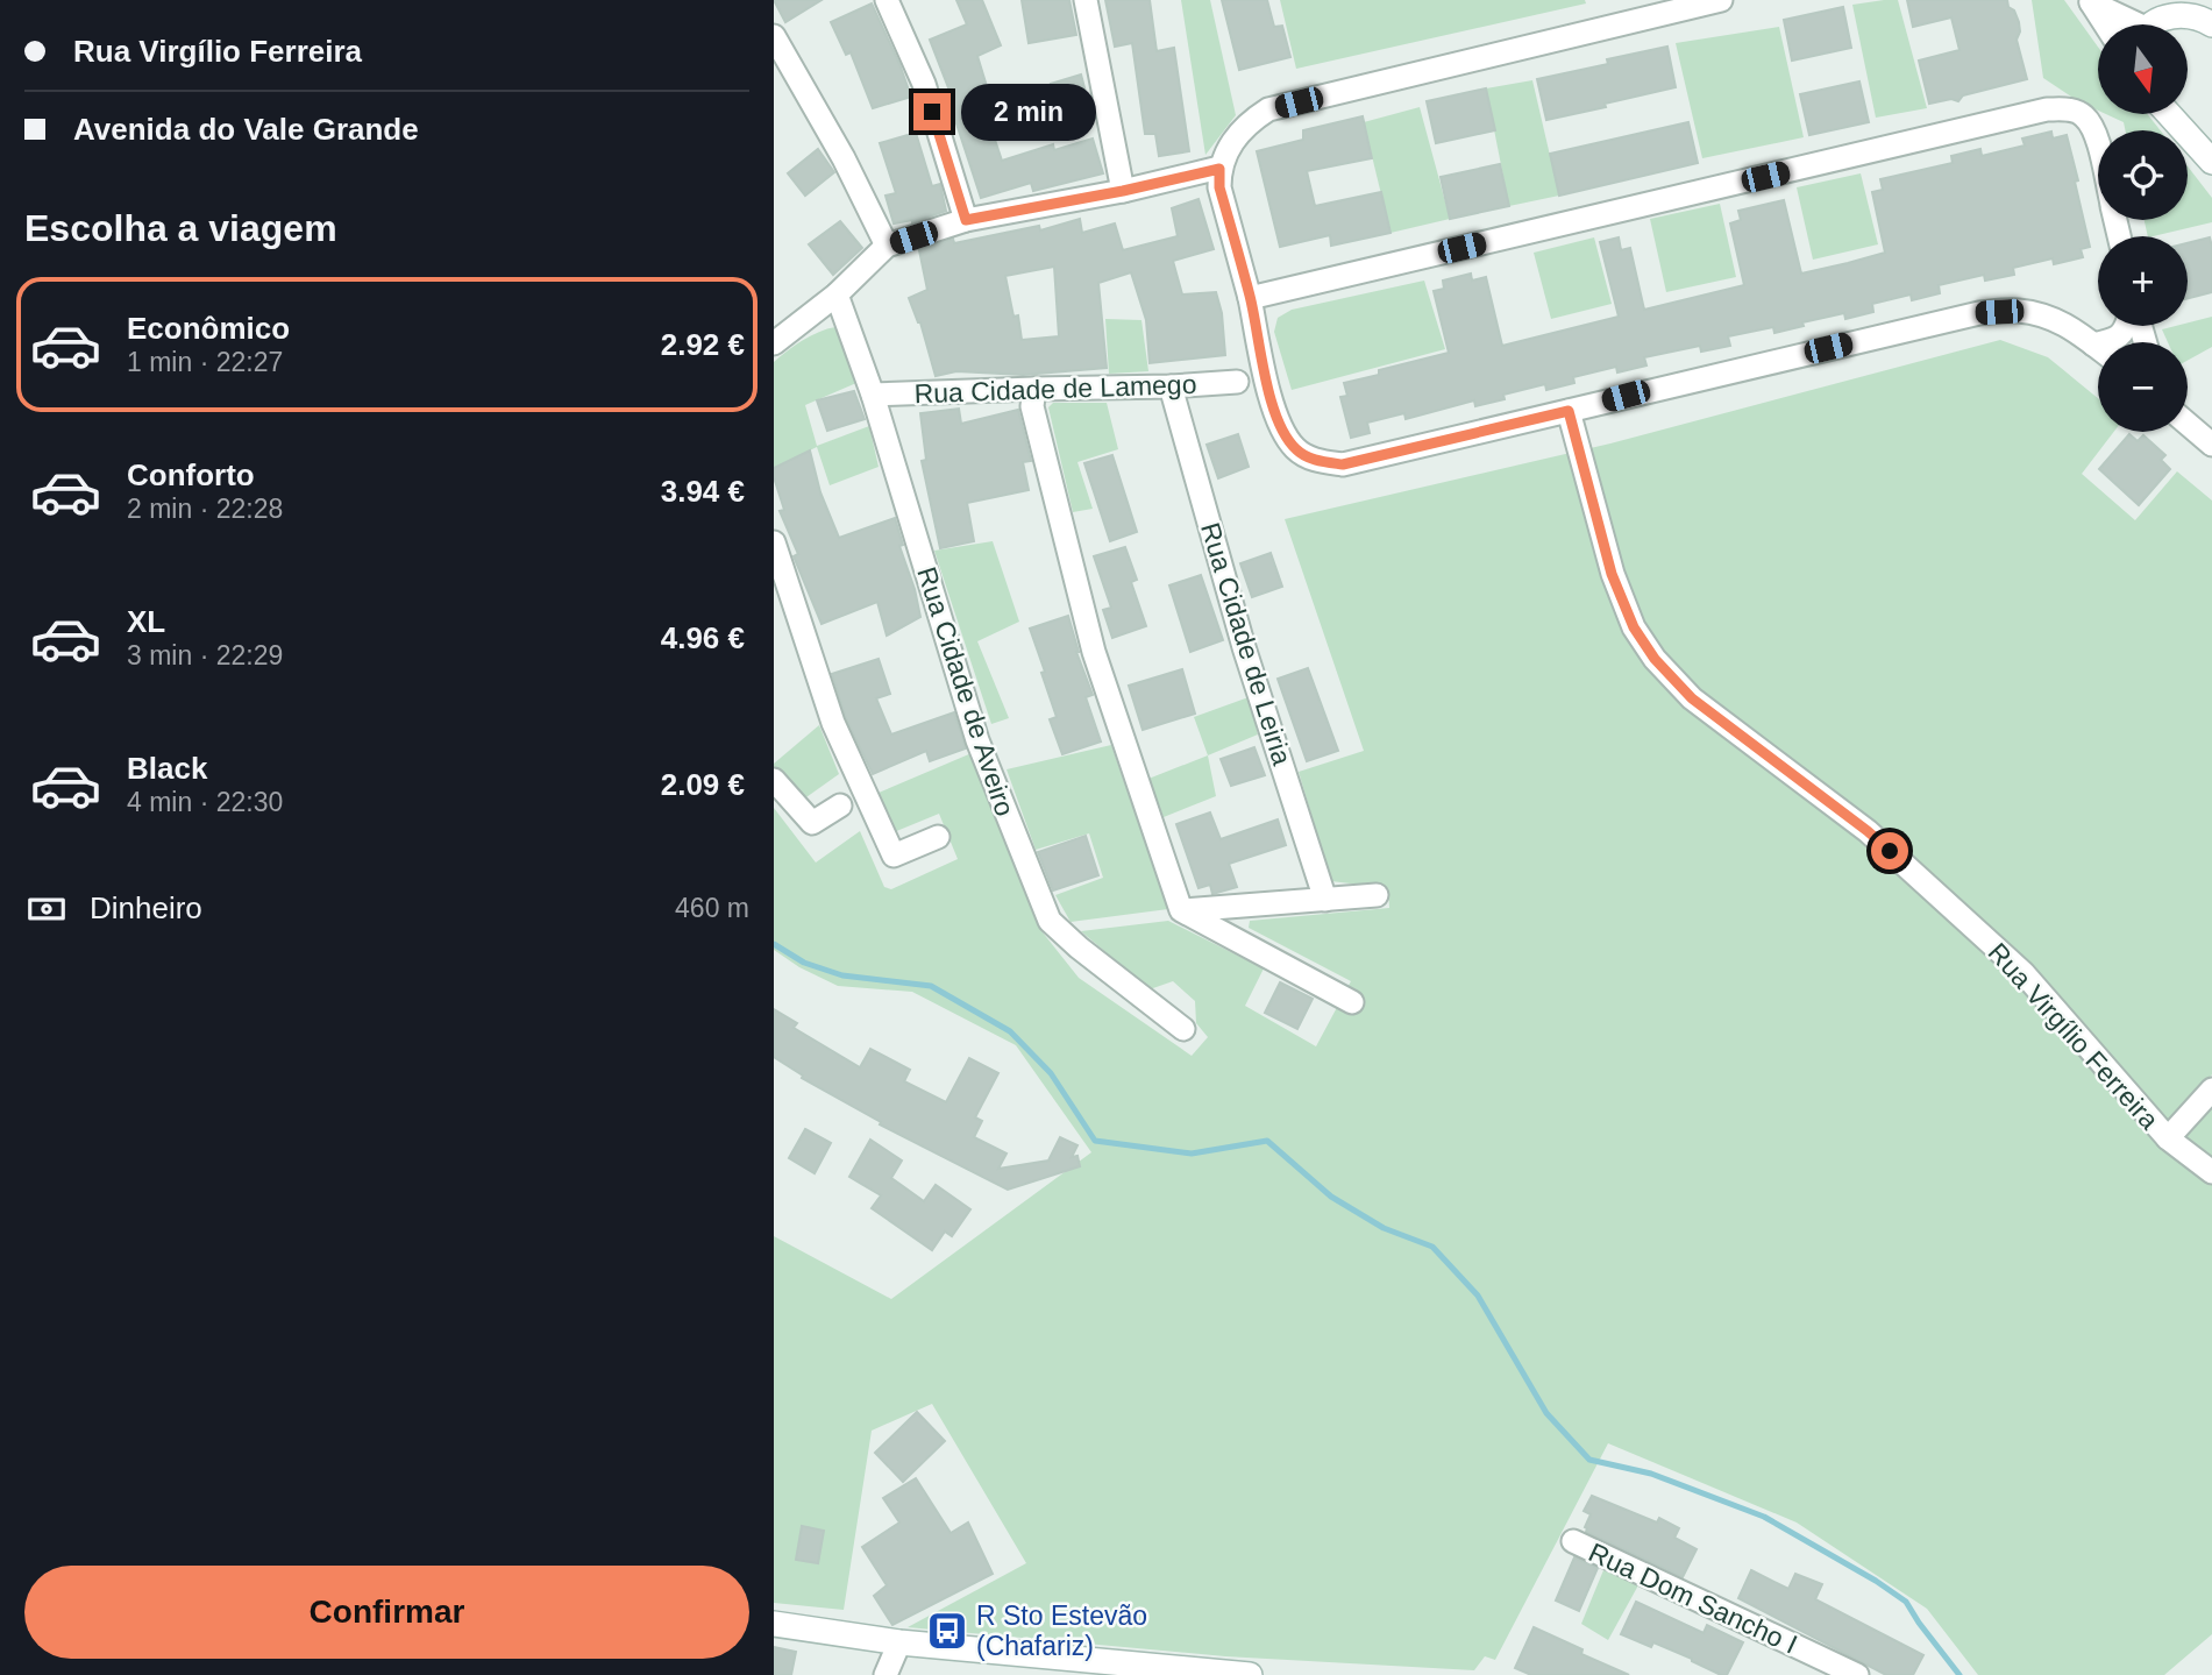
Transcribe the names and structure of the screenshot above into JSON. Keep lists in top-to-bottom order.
{
  "streets": {
    "street": [
      "Rua Cidade de Lamego",
      "Rua Cidade de Leiria",
      "Rua Cidade de Aveiro",
      "Rua Virgílio Ferreira",
      "Rua Dom Sancho I"
    ]
  },
  "crossings": [
    ["Rua Cidade de Lamego", "Rua Cidade de Leiria"],
    ["Rua Cidade de Lamego", "Rua Cidade de Aveiro"]
  ],
  "places": {
    "bus stop": ["R Sto Estevão (Chafariz)"]
  },
  "north": "bottom",
  "page": {
    "banner": ["Rua Virgílio Ferreira", "Avenida do Vale Grande"],
    "map_buttons": ["+", "−"],
    "bubble": "2 min",
    "heading": "Escolha a viagem",
    "list": [
      {
        "name": "Econômico",
        "note": "1 min · 22:27",
        "value": "2.92 €"
      },
      {
        "name": "Conforto",
        "note": "2 min · 22:28",
        "value": "3.94 €"
      },
      {
        "name": "XL",
        "note": "3 min · 22:29",
        "value": "4.96 €"
      },
      {
        "name": "Black",
        "note": "4 min · 22:30",
        "value": "2.09 €"
      }
    ],
    "pay": ["Dinheiro", "460 m"],
    "buttons": "Confirmar"
  }
}
